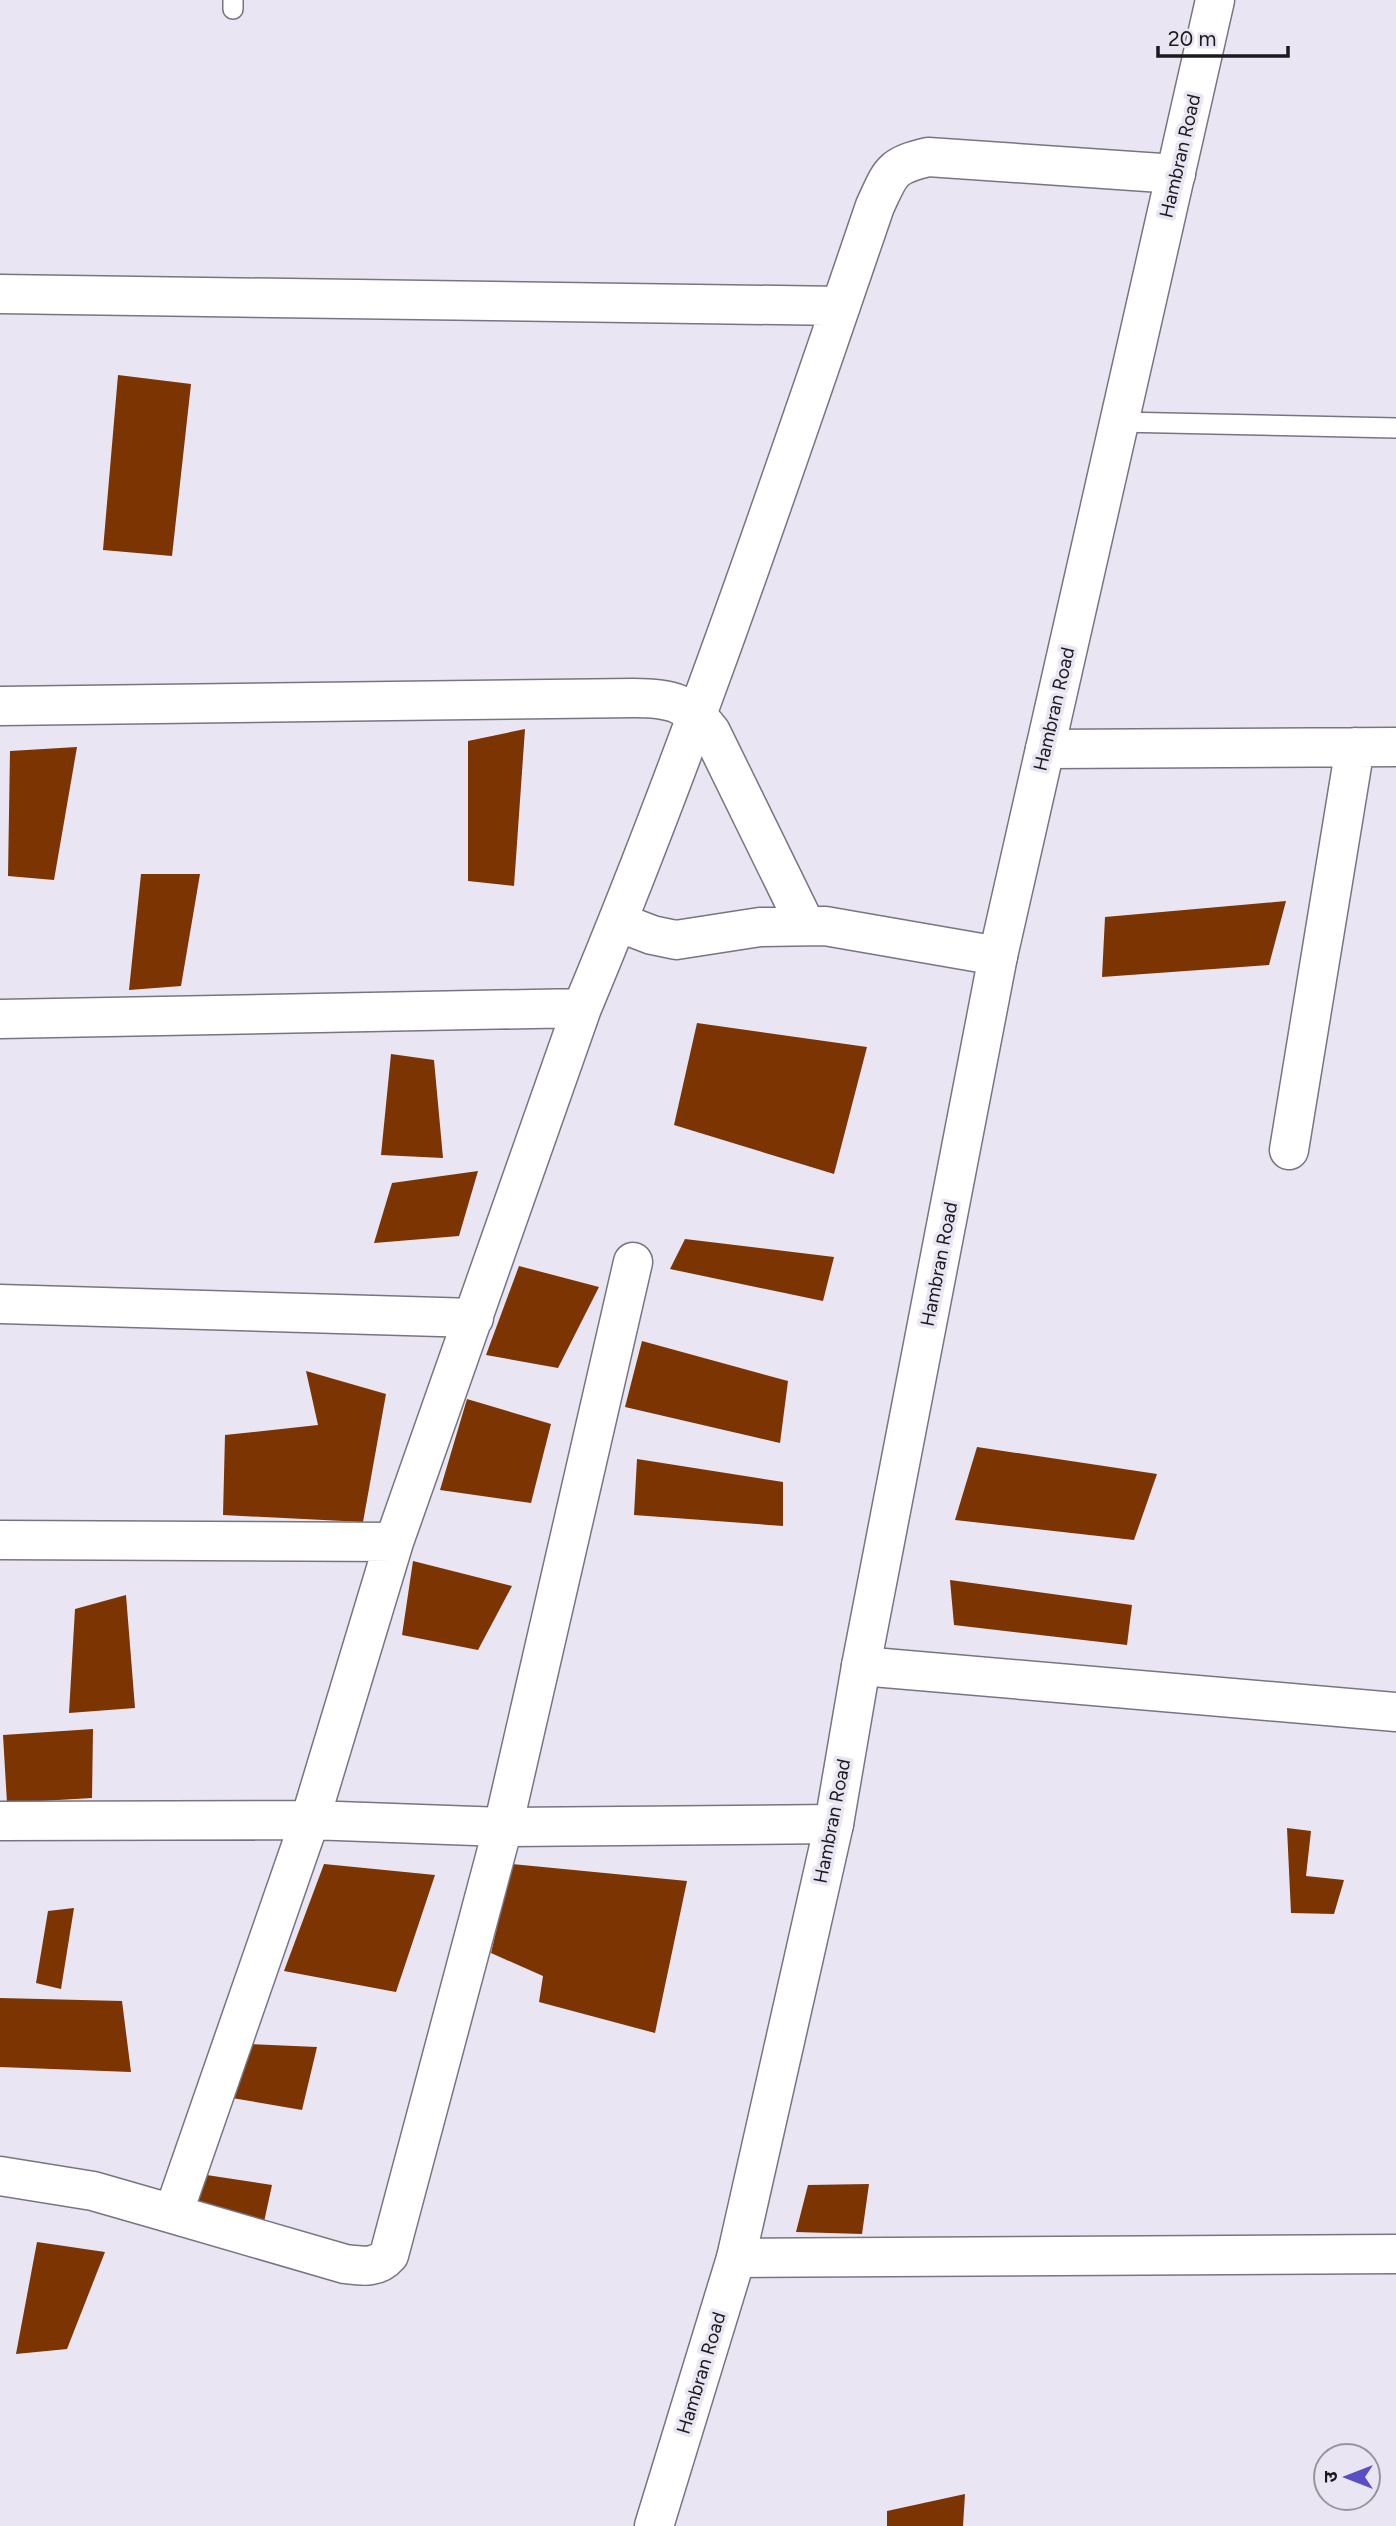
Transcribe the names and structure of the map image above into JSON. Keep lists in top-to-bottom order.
{
  "streets": {
    "street": ["Hambran Road"]
  },
  "scale_bar": "20 m",
  "north": "left"
}
